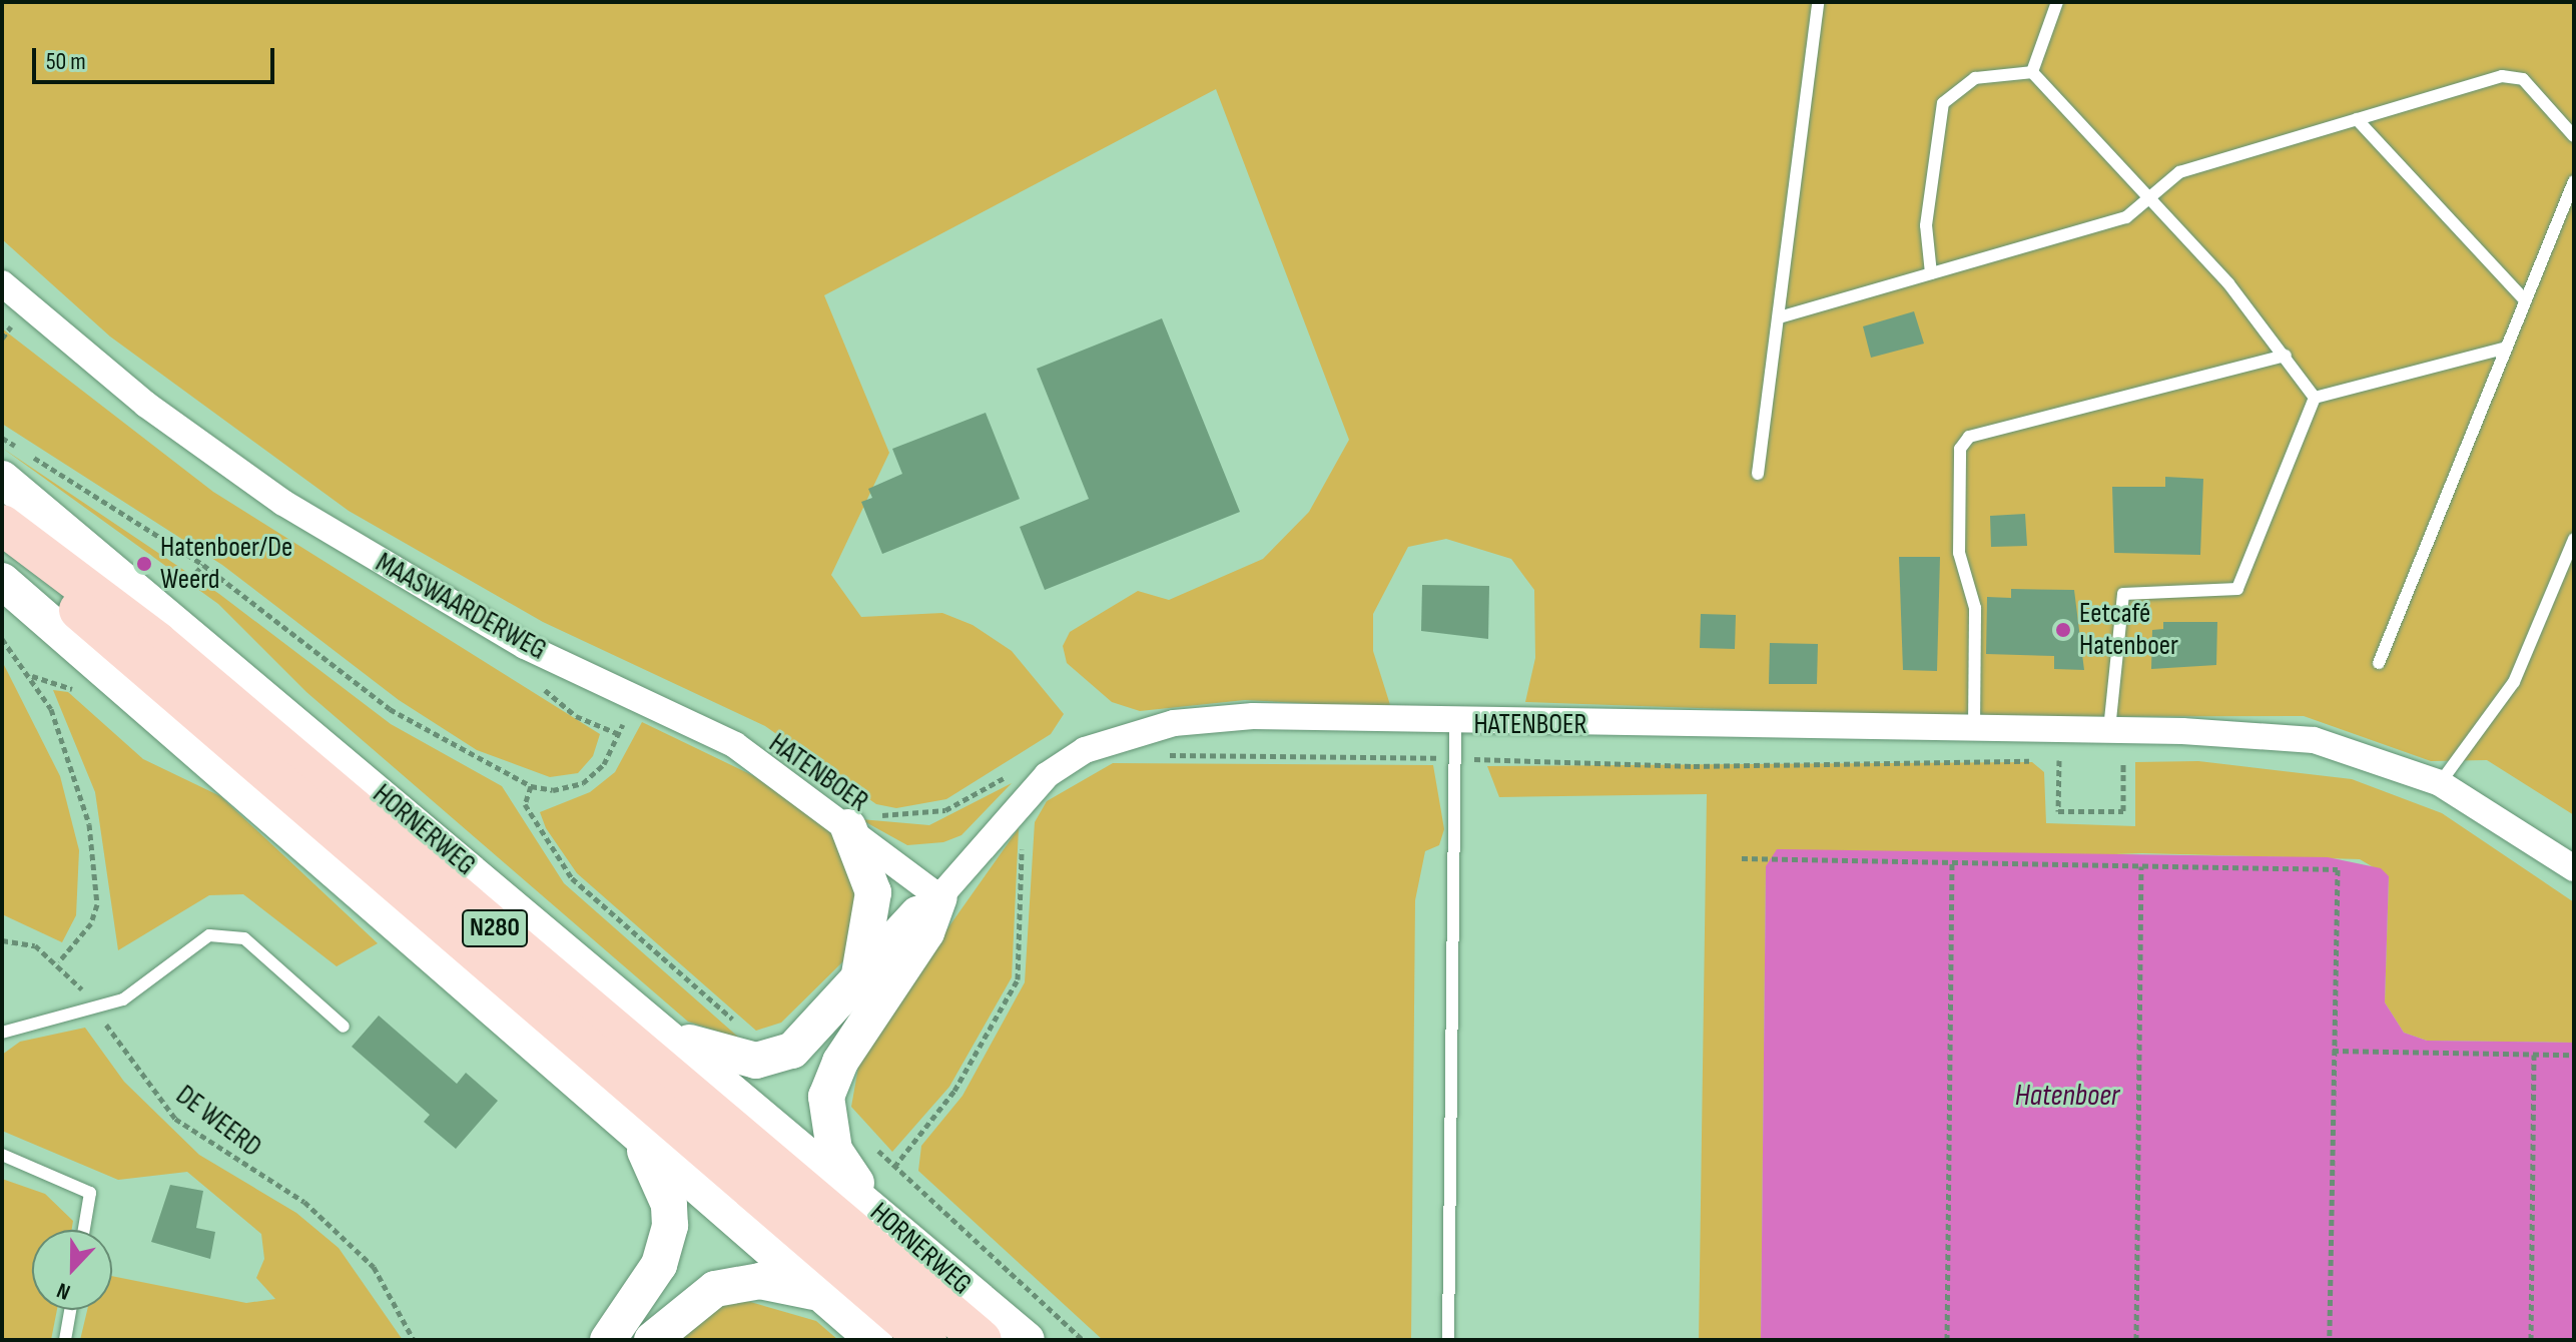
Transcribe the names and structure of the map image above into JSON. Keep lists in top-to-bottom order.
{
  "streets": {
    "main road": ["HORNERWEG", "N280"],
    "street": ["MAASWAARDERWEG", "HATENBOER"],
    "path": ["DE WEERD"]
  },
  "crossings": [
    ["MAASWAARDERWEG", "HATENBOER"]
  ],
  "water": ["Hatenboer"],
  "places": ["Hatenboer/De Weerd", "Eetcafé Hatenboer"],
  "scale_bar": "50 m",
  "north": "bottom"
}
